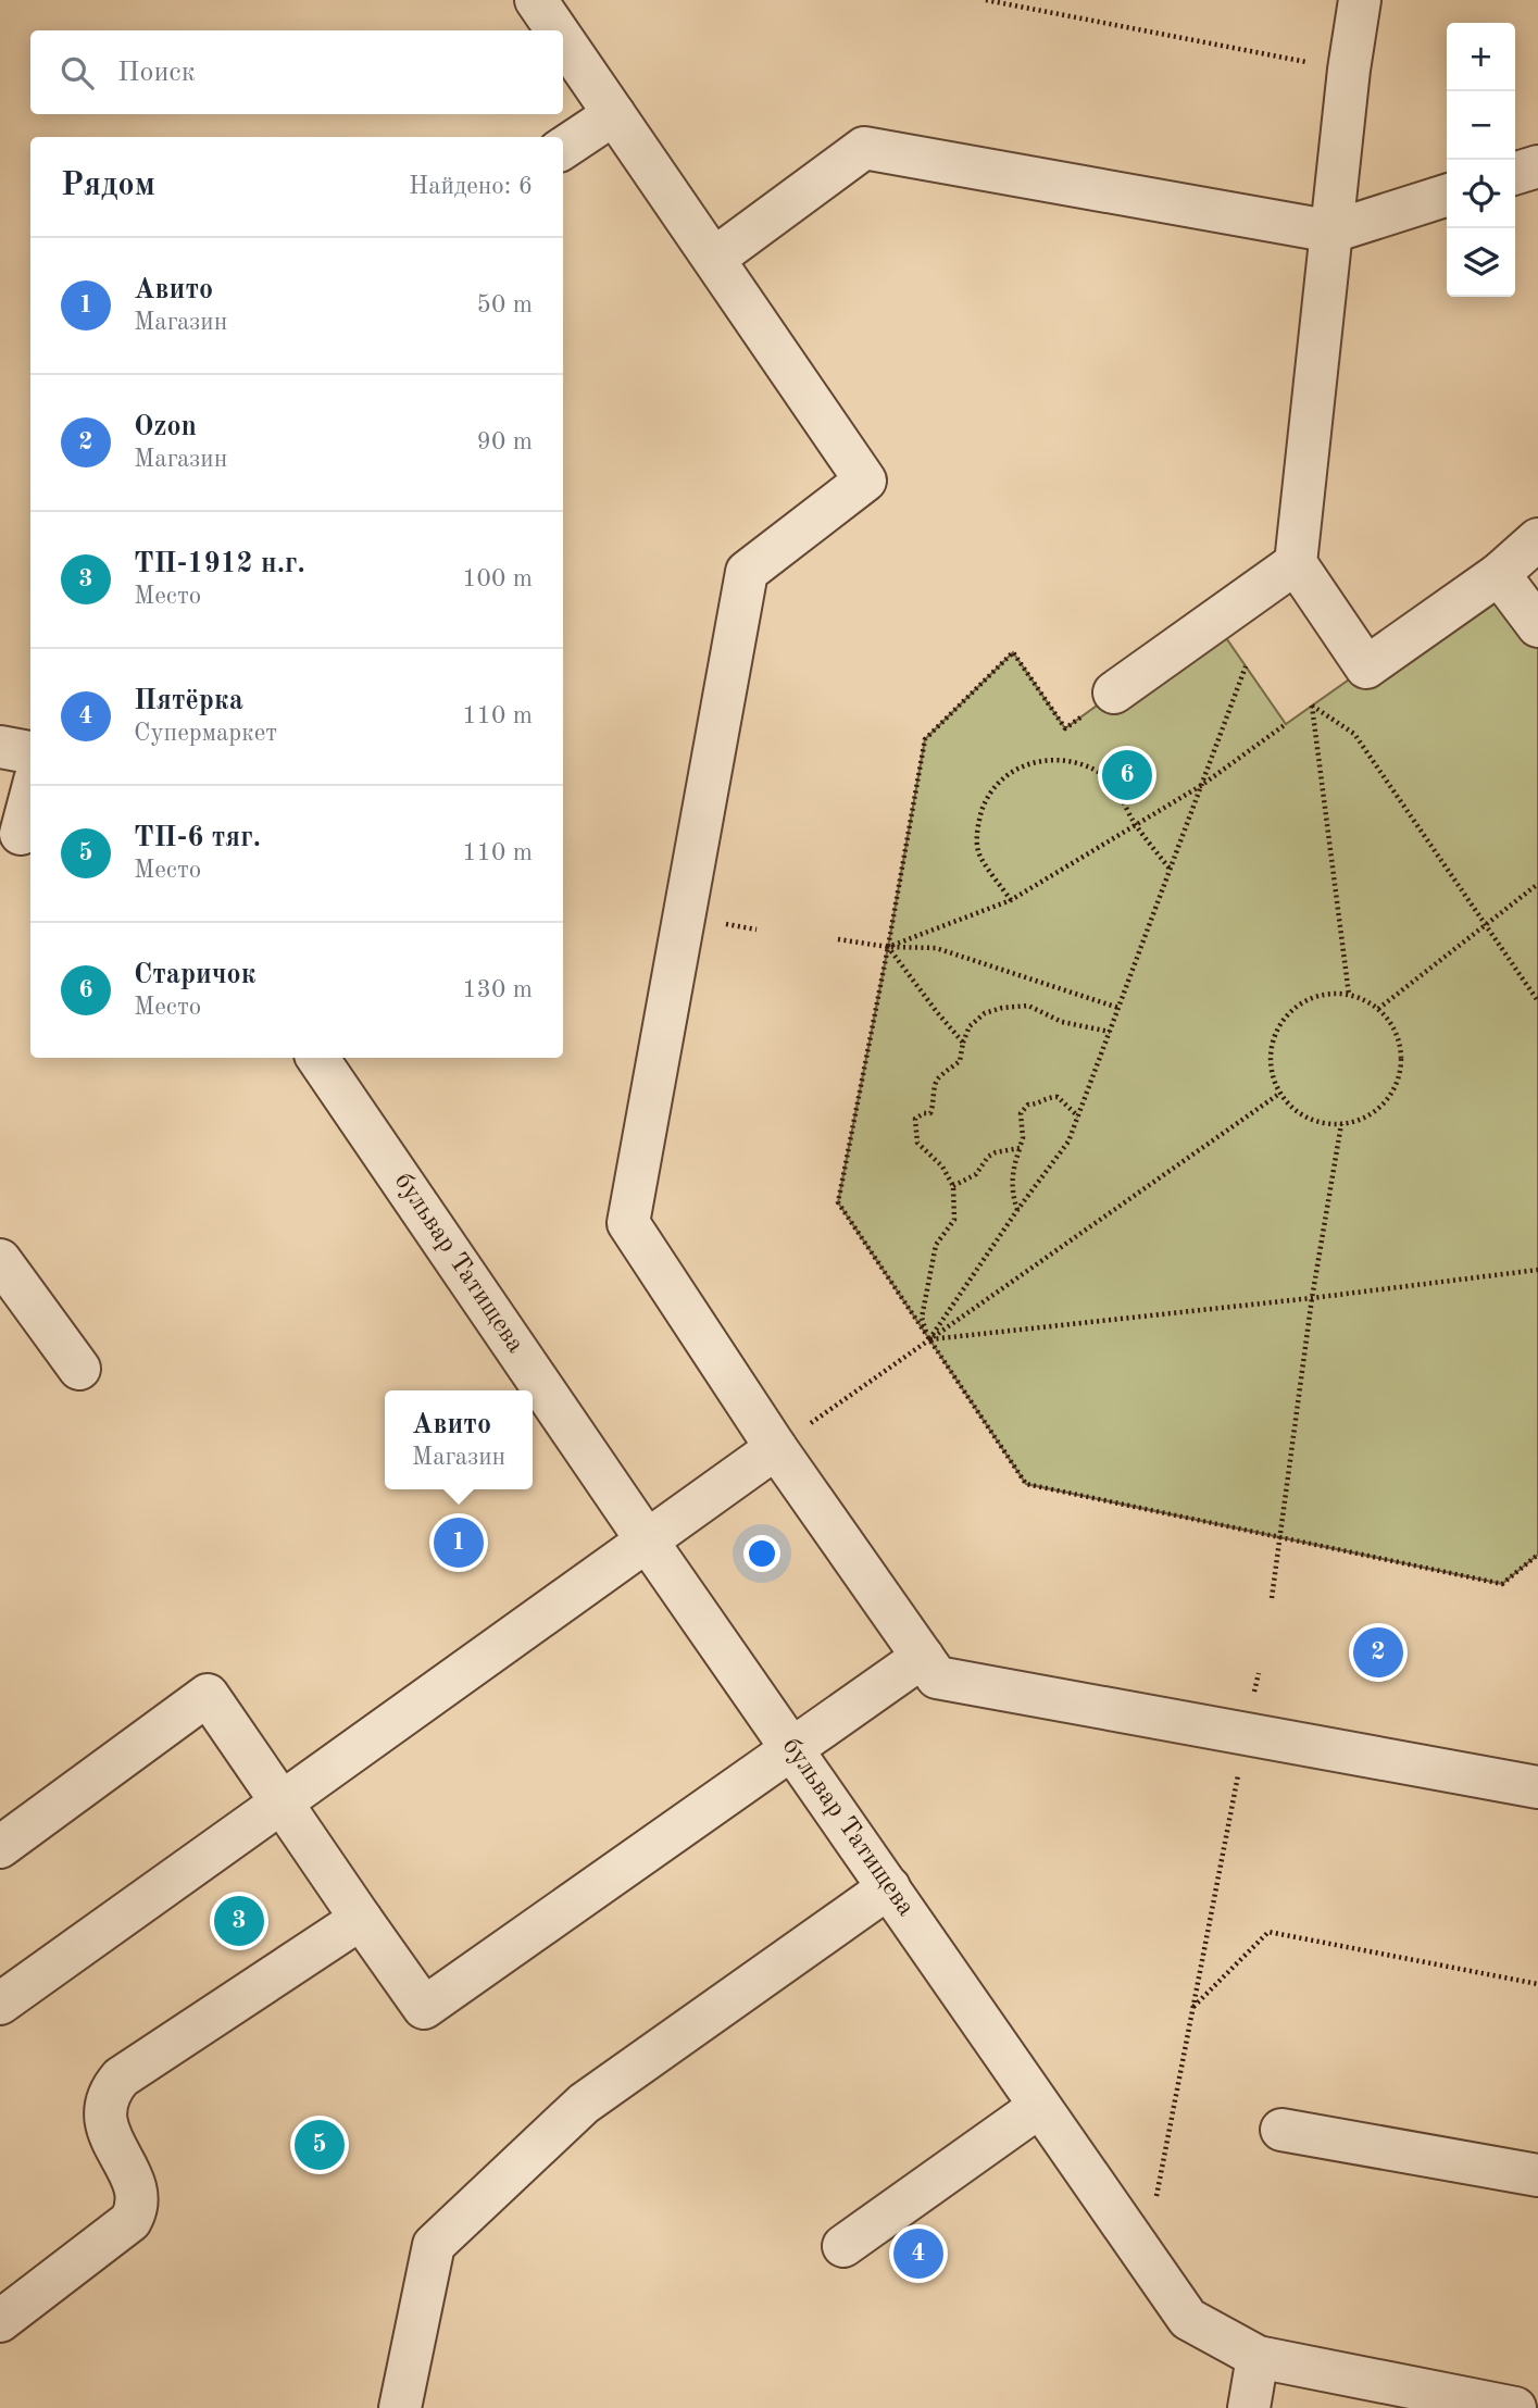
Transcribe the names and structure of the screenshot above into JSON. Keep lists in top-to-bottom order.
{
  "streets": {
    "street": ["бульвар Татищева"]
  },
  "page": {
    "map_buttons": ["+", "−"],
    "search": "Поиск",
    "heading": ["Рядом", "Найдено: 6"],
    "list": [
      {
        "mark": "1",
        "name": "Авито",
        "note": "Магазин",
        "value": "50 m"
      },
      {
        "mark": "2",
        "name": "Ozon",
        "note": "Магазин",
        "value": "90 m"
      },
      {
        "mark": "3",
        "name": "ТП-1912 н.г.",
        "note": "Место",
        "value": "100 m"
      },
      {
        "mark": "4",
        "name": "Пятёрка",
        "note": "Супермаркет",
        "value": "110 m"
      },
      {
        "mark": "5",
        "name": "ТП-6 тяг.",
        "note": "Место",
        "value": "110 m"
      },
      {
        "mark": "6",
        "name": "Старичок",
        "note": "Место",
        "value": "130 m"
      }
    ],
    "pins": [
      "6",
      "1",
      "2",
      "3",
      "5",
      "4"
    ],
    "popup": ["Авито", "Магазин"]
  }
}
